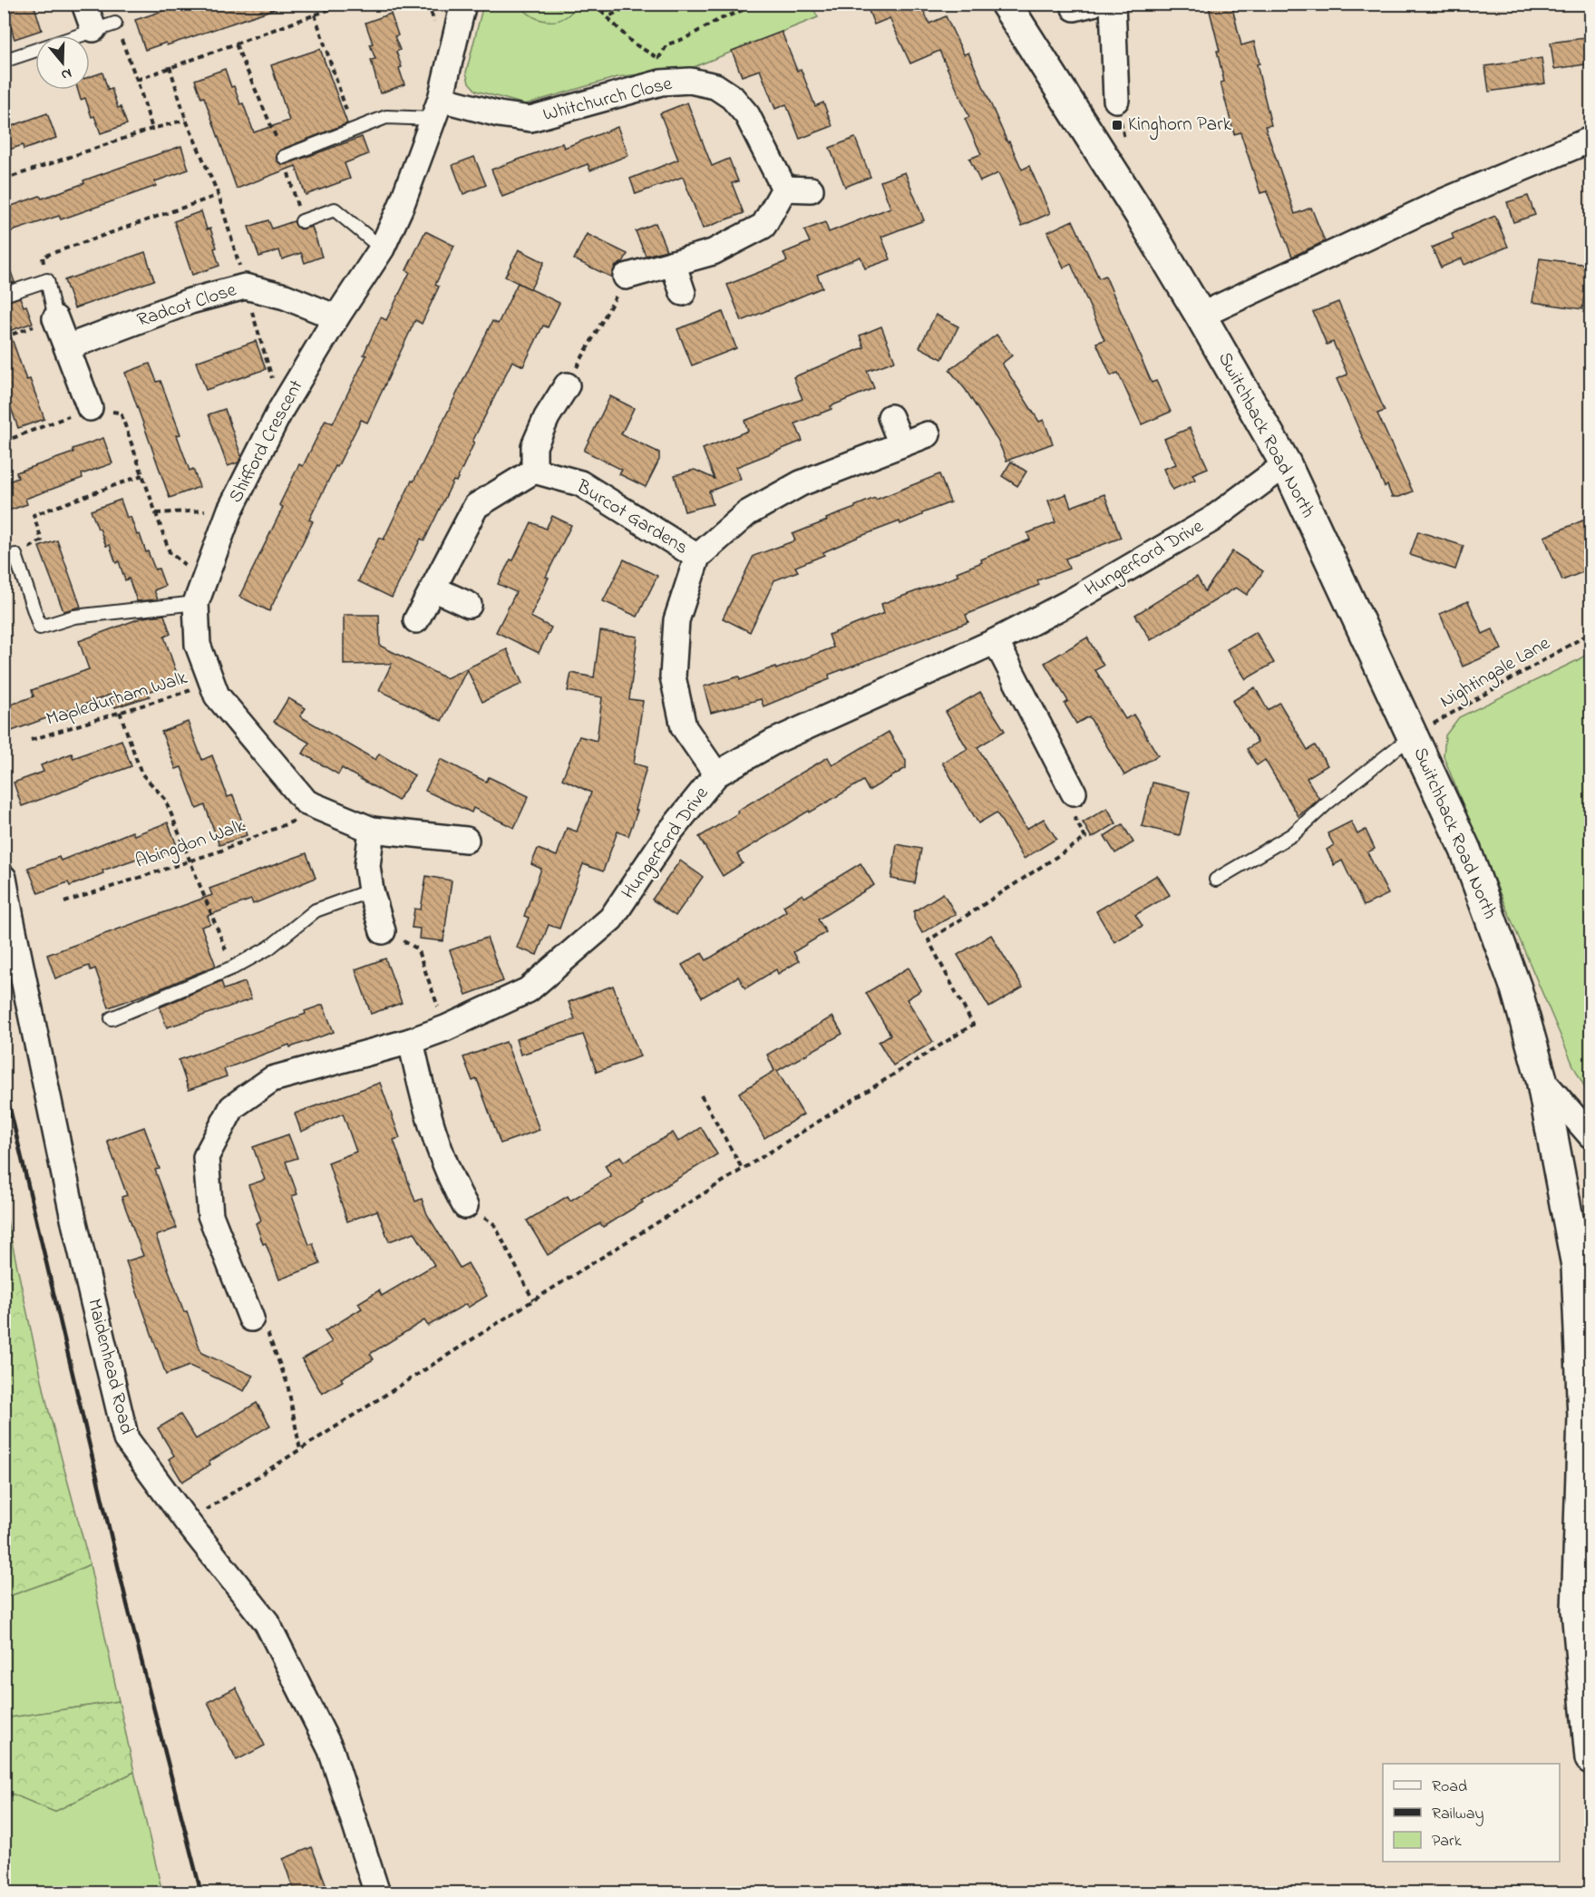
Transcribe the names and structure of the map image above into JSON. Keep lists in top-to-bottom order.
{
  "streets": {
    "main road": ["Switchback Road North"],
    "street": [
      "Whitchurch Close",
      "Radcot Close",
      "Shifford Crescent",
      "Burcot Gardens",
      "Hungerford Drive",
      "Maidenhead Road"
    ],
    "path": ["Nightingale Lane", "Mapledurham Walk", "Abingdon Walk"]
  },
  "crossings": [
    ["Whitchurch Close", "Shifford Crescent"],
    ["Radcot Close", "Shifford Crescent"],
    ["Switchback Road North", "Hungerford Drive"],
    ["Switchback Road North", "Nightingale Lane"],
    ["Shifford Crescent", "Mapledurham Walk"],
    ["Shifford Crescent", "Abingdon Walk"],
    ["Burcot Gardens", "Hungerford Drive"]
  ],
  "places": {
    "transit": ["Kinghorn Park"]
  },
  "legend": ["Road", "Railway", "Park"],
  "north": "bottom"
}
